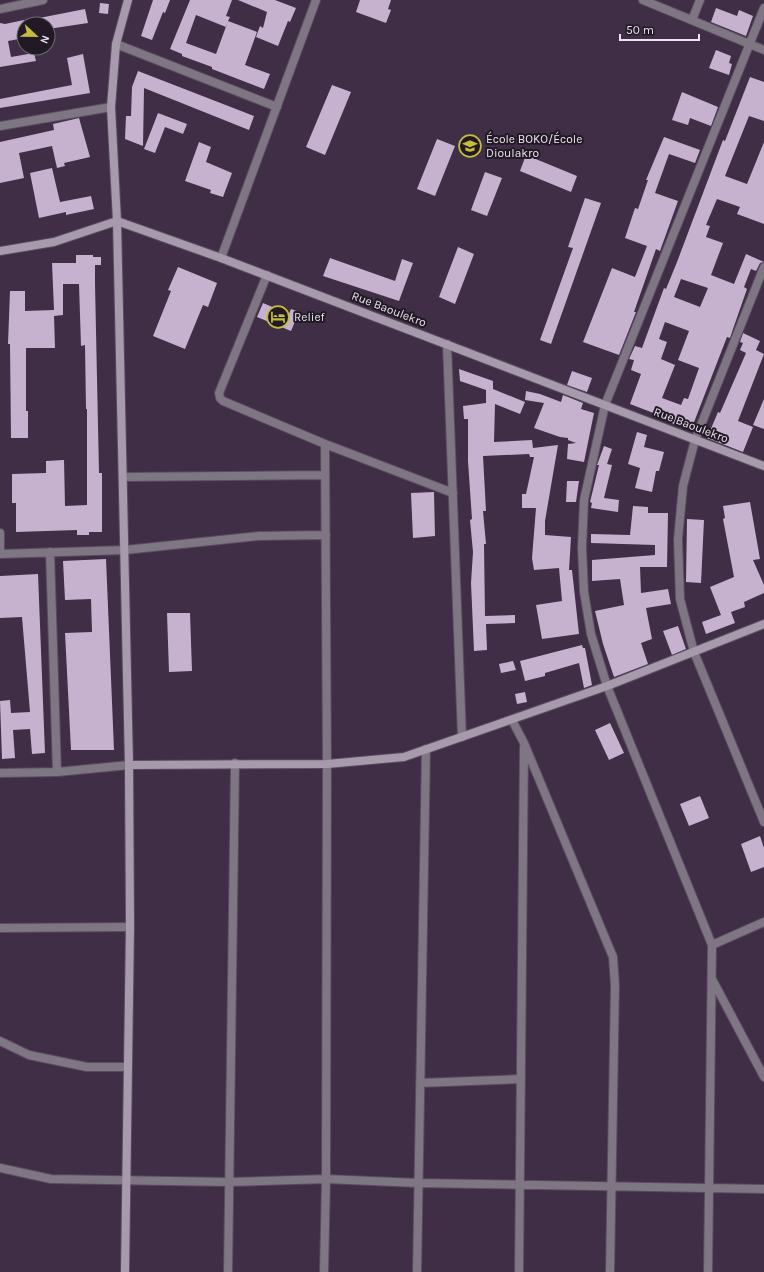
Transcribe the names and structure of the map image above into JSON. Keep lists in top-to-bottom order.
{
  "streets": {
    "street": ["Rue Baoulekro"]
  },
  "places": {
    "school or university": ["École BOKO/École Dioulakro"],
    "hotel": ["Relief"]
  },
  "scale_bar": "50 m",
  "north": "right"
}
